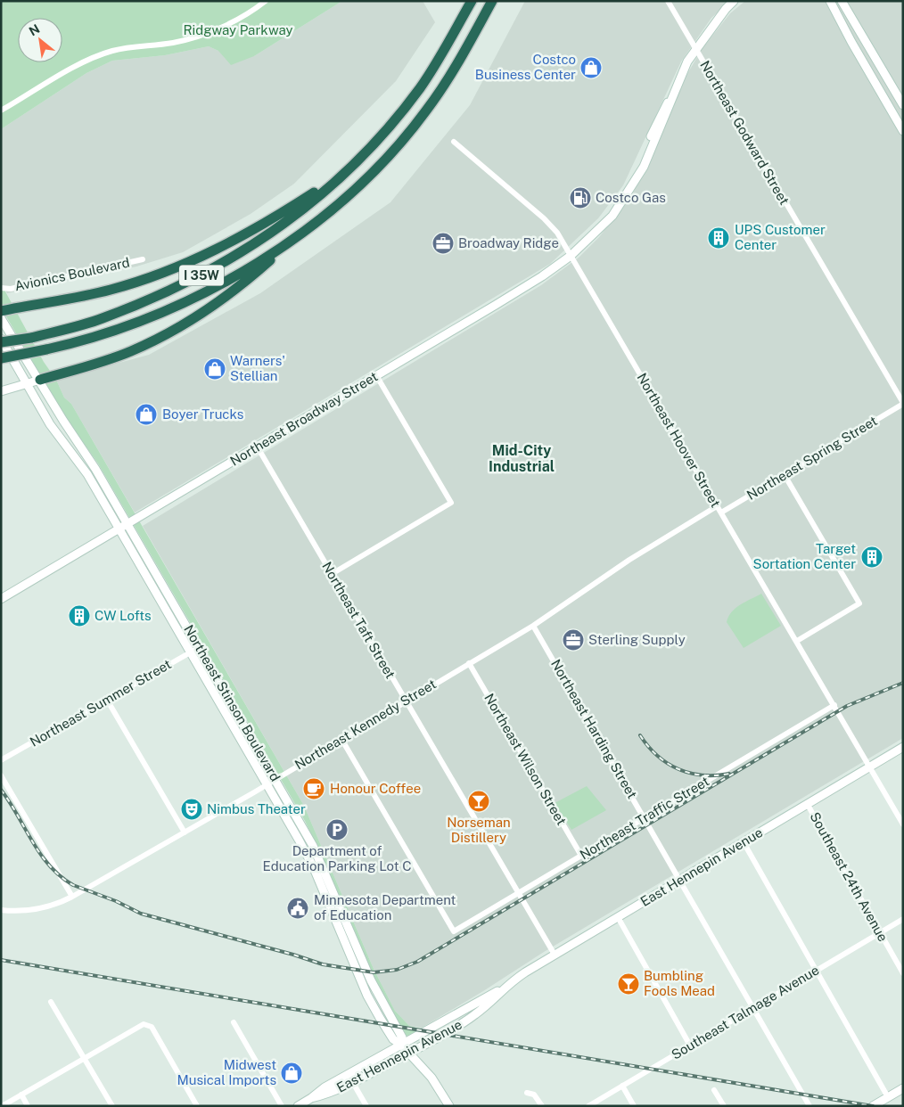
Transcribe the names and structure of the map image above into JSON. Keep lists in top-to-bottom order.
{
  "streets": {
    "highway": ["I 35W"],
    "main road": ["Northeast Broadway Street", "Northeast Stinson Boulevard", "East Hennepin Avenue"],
    "street": [
      "Northeast Godward Street",
      "Avionics Boulevard",
      "Northeast Hoover Street",
      "Northeast Spring Street",
      "Northeast Taft Street",
      "Northeast Summer Street",
      "Northeast Kennedy Street",
      "Northeast Harding Street",
      "Northeast Wilson Street",
      "Northeast Traffic Street",
      "Southeast 24th Avenue",
      "Southeast Talmage Avenue"
    ]
  },
  "crossings": [
    ["Northeast Godward Street", "Northeast Broadway Street"],
    ["Northeast Godward Street", "Northeast Spring Street"],
    ["Northeast Broadway Street", "Northeast Hoover Street"],
    ["Northeast Broadway Street", "Northeast Taft Street"],
    ["Northeast Broadway Street", "Northeast Stinson Boulevard"],
    ["Northeast Hoover Street", "Northeast Spring Street"],
    ["Northeast Hoover Street", "Northeast Kennedy Street"],
    ["Northeast Hoover Street", "Northeast Traffic Street"],
    ["Northeast Hoover Street", "East Hennepin Avenue"],
    ["Northeast Taft Street", "Northeast Kennedy Street"],
    ["Northeast Taft Street", "Northeast Traffic Street"],
    ["Northeast Taft Street", "East Hennepin Avenue"],
    ["Northeast Summer Street", "Northeast Stinson Boulevard"],
    ["Northeast Stinson Boulevard", "Northeast Kennedy Street"],
    ["Northeast Stinson Boulevard", "East Hennepin Avenue"],
    ["Northeast Kennedy Street", "Northeast Harding Street"],
    ["Northeast Kennedy Street", "Northeast Wilson Street"],
    ["Northeast Kennedy Street", "Northeast Traffic Street"],
    ["Northeast Harding Street", "Northeast Traffic Street"],
    ["Northeast Harding Street", "East Hennepin Avenue"],
    ["Northeast Harding Street", "Southeast Talmage Avenue"],
    ["Northeast Wilson Street", "Northeast Traffic Street"],
    ["East Hennepin Avenue", "Southeast 24th Avenue"],
    ["Southeast 24th Avenue", "Southeast Talmage Avenue"]
  ],
  "districts": ["Mid-City Industrial"],
  "parks": ["Ridgway Parkway"],
  "places": {
    "shop": [
      "Costco Business Center",
      "Warners' Stellian",
      "Boyer Trucks",
      "Midwest Musical Imports"
    ],
    "fuel station": ["Costco Gas"],
    "building": ["UPS Customer Center", "Target Sortation Center", "CW Lofts"],
    "office": ["Broadway Ridge", "Sterling Supply"],
    "cafe": ["Honour Coffee"],
    "bar": ["Norseman Distillery", "Bumbling Fools Mead"],
    "theatre": ["Nimbus Theater"],
    "parking": ["Department of Education Parking Lot C"],
    "public building": ["Minnesota Department of Education"]
  },
  "north": "top left"
}
